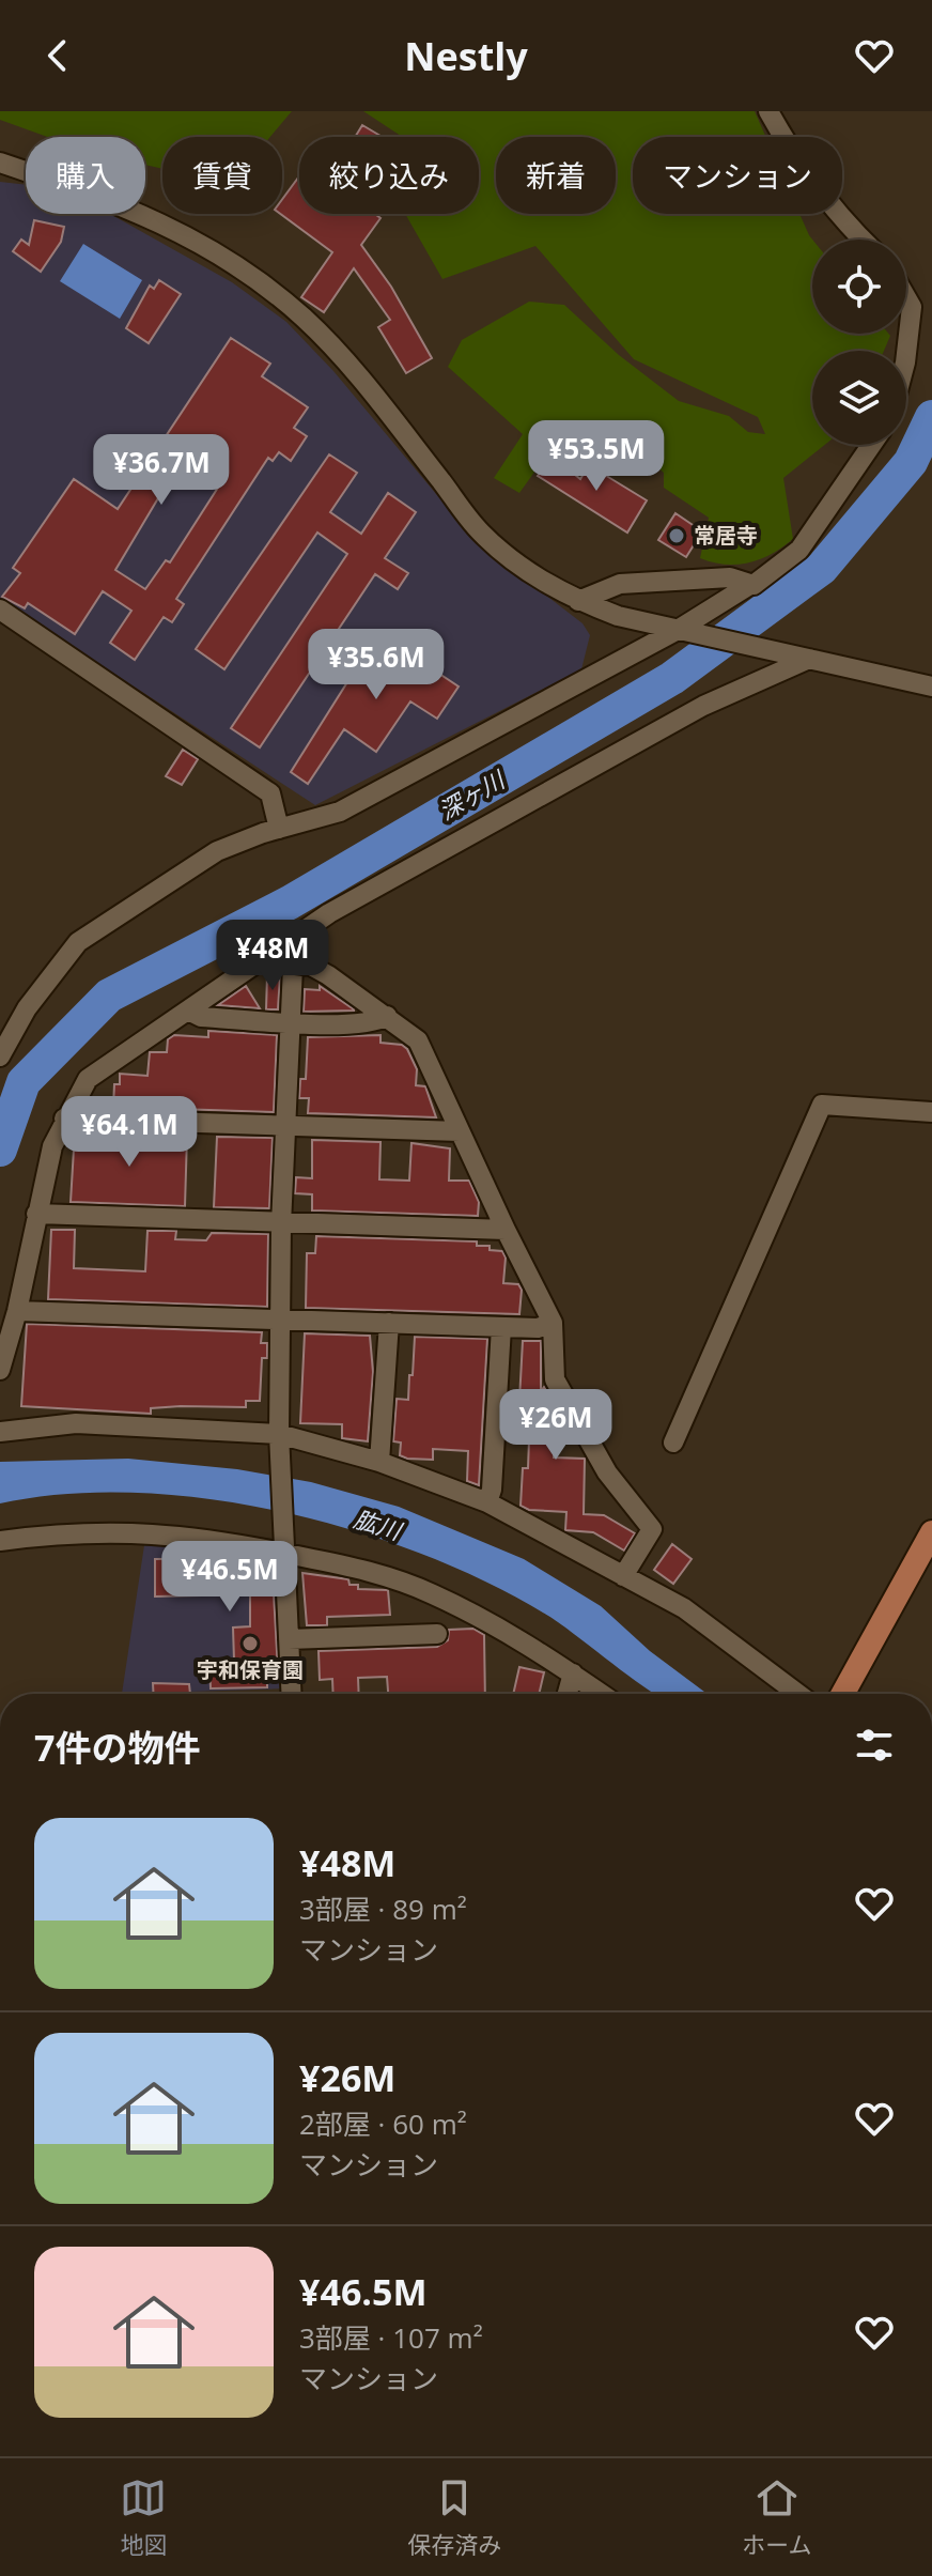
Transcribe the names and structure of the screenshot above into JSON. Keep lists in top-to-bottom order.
{
  "water": ["深ヶ川", "肱川"],
  "places": ["常居寺", "宇和保育園"],
  "page": {
    "header": "Nestly",
    "chip": [
      "購入",
      "賃貸",
      "絞り込み",
      "新着",
      "マンション"
    ],
    "price": [
      "¥53.5M",
      "¥36.7M",
      "¥35.6M",
      "¥48M",
      "¥64.1M",
      "¥26M",
      "¥46.5M"
    ],
    "heading": "7件の物件",
    "list": [
      {
        "name": "¥48M",
        "note": "3部屋 · 89 m² · マンション"
      },
      {
        "name": "¥26M",
        "note": "2部屋 · 60 m² · マンション"
      },
      {
        "name": "¥46.5M",
        "note": "3部屋 · 107 m² · マンション"
      }
    ],
    "tabs": ["地図", "保存済み", "ホーム"]
  }
}
